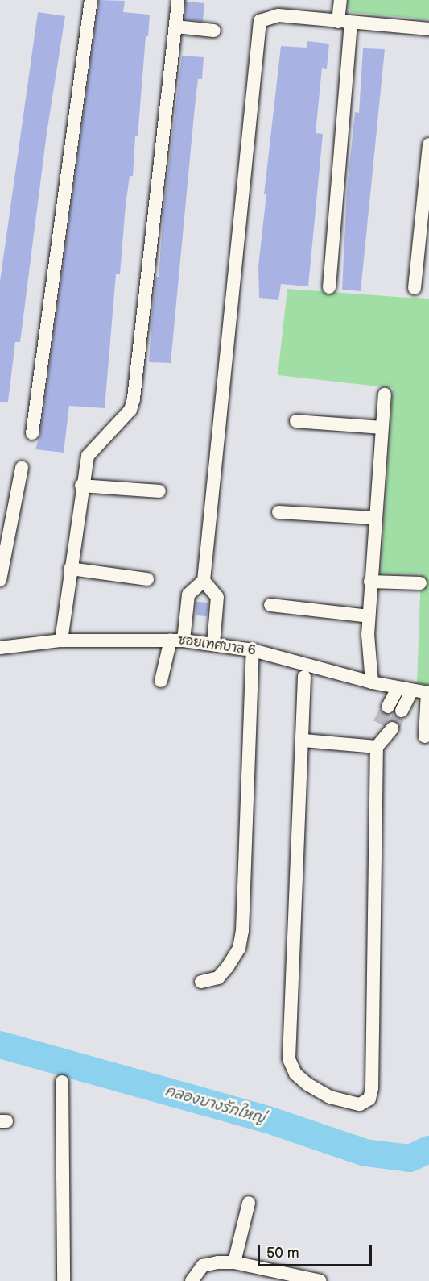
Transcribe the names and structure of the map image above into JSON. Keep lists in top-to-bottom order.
{
  "streets": {
    "street": ["ซอยเทศบาล 6"]
  },
  "water": ["คลองบางรักใหญ่"],
  "scale_bar": "50 m"
}
